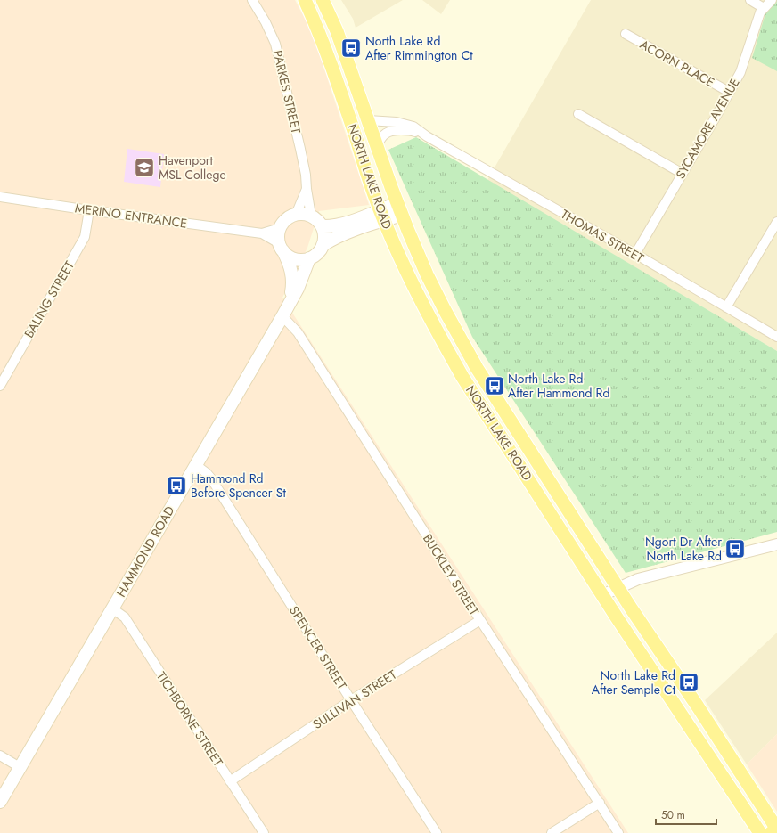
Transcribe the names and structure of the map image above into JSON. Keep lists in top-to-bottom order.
{
  "streets": {
    "main road": ["NORTH LAKE ROAD", "HAMMOND ROAD"],
    "street": [
      "ACORN PLACE",
      "PARKES STREET",
      "SYCAMORE AVENUE",
      "MERINO ENTRANCE",
      "THOMAS STREET",
      "BALING STREET",
      "BUCKLEY STREET",
      "SPENCER STREET",
      "SULLIVAN STREET",
      "TICHBORNE STREET"
    ]
  },
  "crossings": [
    ["ACORN PLACE", "SYCAMORE AVENUE"],
    ["PARKES STREET", "MERINO ENTRANCE"],
    ["PARKES STREET", "HAMMOND ROAD"],
    ["SYCAMORE AVENUE", "THOMAS STREET"],
    ["NORTH LAKE ROAD", "THOMAS STREET"],
    ["MERINO ENTRANCE", "BALING STREET"],
    ["MERINO ENTRANCE", "HAMMOND ROAD"],
    ["HAMMOND ROAD", "BUCKLEY STREET"],
    ["HAMMOND ROAD", "SPENCER STREET"],
    ["HAMMOND ROAD", "TICHBORNE STREET"],
    ["BUCKLEY STREET", "SULLIVAN STREET"],
    ["SPENCER STREET", "SULLIVAN STREET"],
    ["SULLIVAN STREET", "TICHBORNE STREET"]
  ],
  "places": {
    "bus stop": [
      "North Lake Rd After Rimmington Ct",
      "North Lake Rd After Hammond Rd",
      "Hammond Rd Before Spencer St",
      "Ngort Dr After North Lake Rd",
      "North Lake Rd After Semple Ct"
    ],
    "school or university": ["Havenport MSL College"]
  },
  "scale_bar": "50 m"
}
